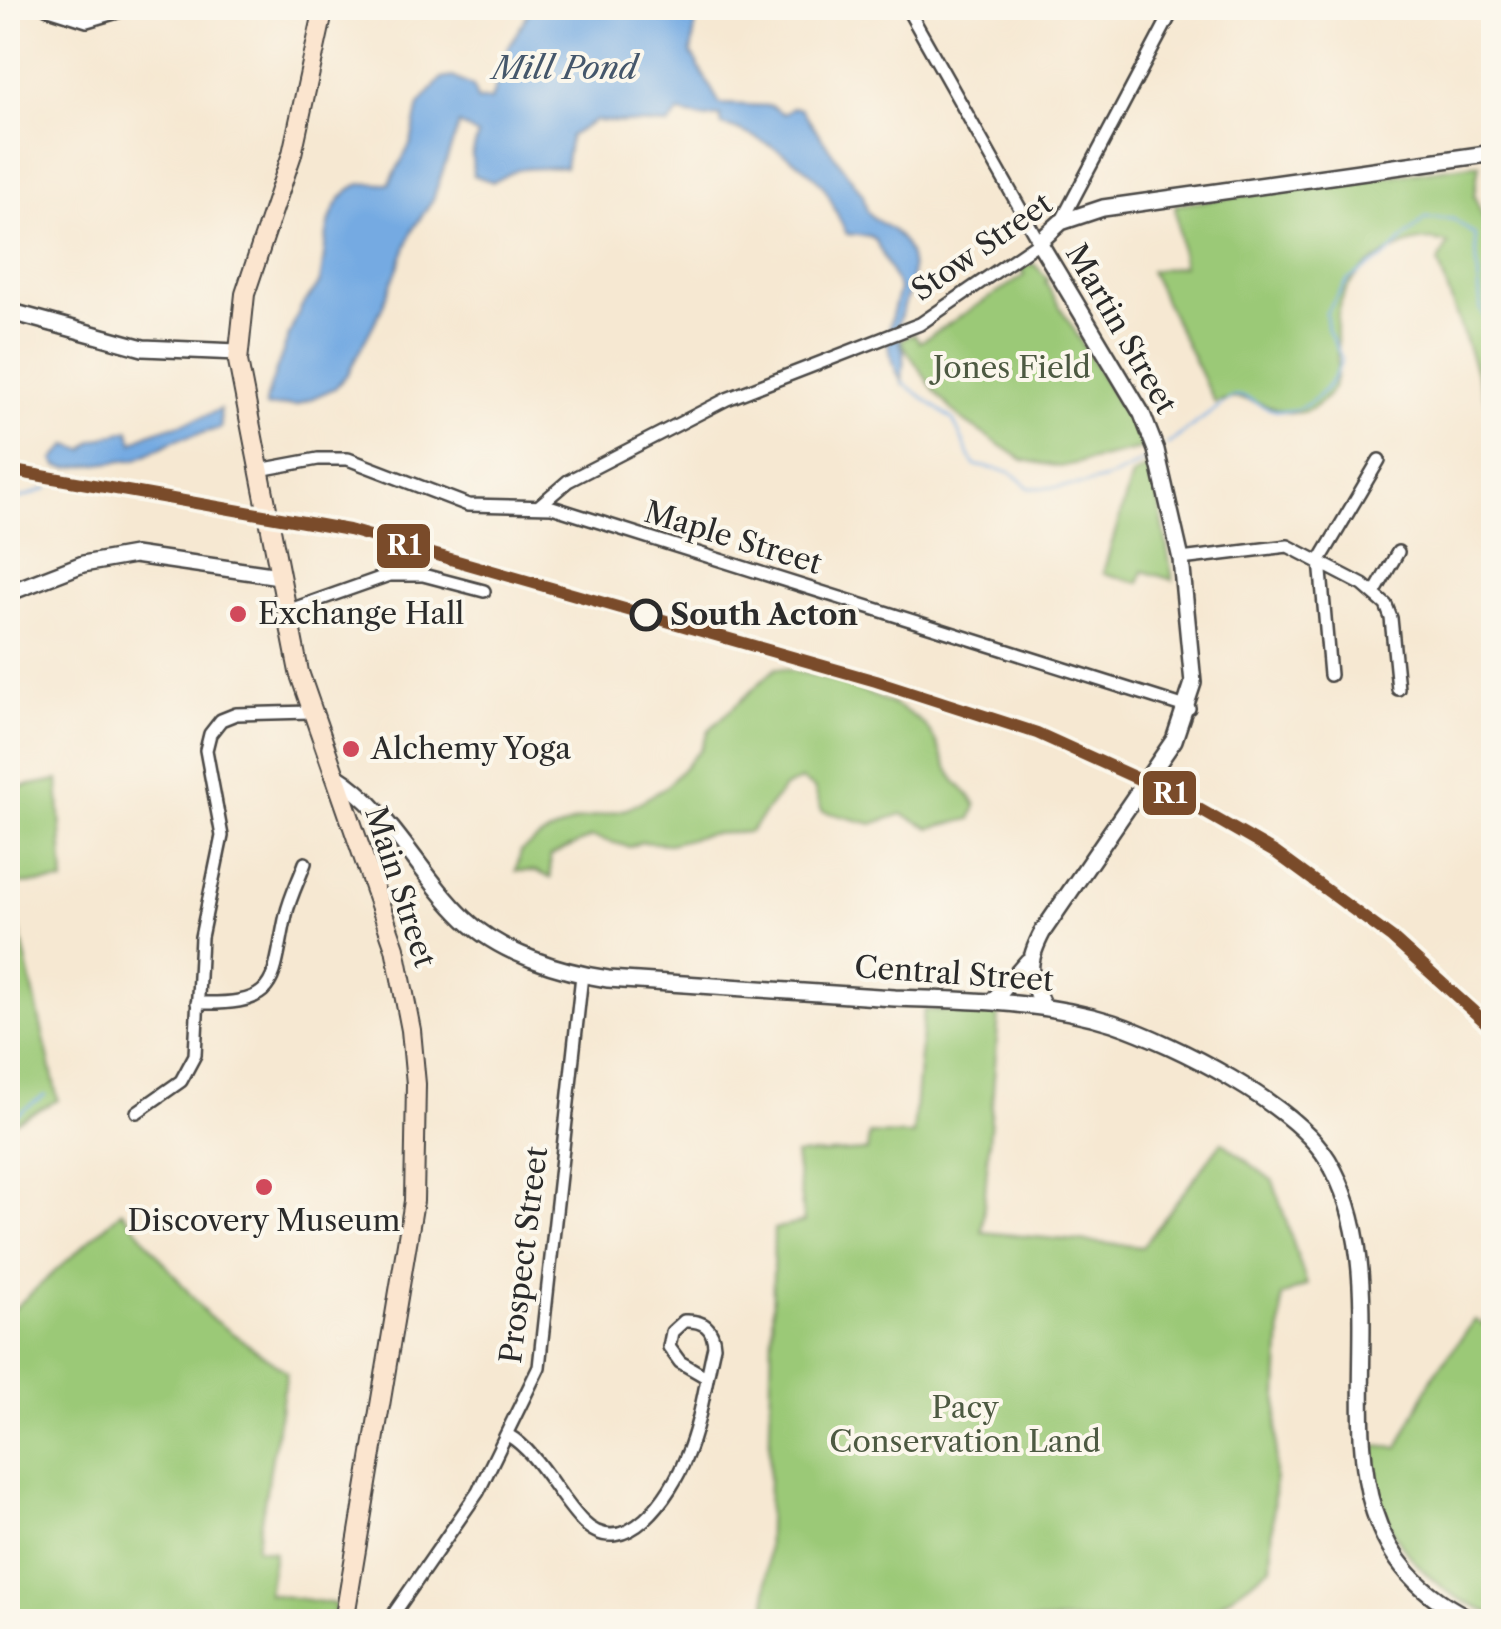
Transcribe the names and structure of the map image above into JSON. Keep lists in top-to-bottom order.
{
  "streets": {
    "main road": ["Main Street"],
    "street": [
      "Stow Street",
      "Martin Street",
      "Maple Street",
      "Central Street",
      "Prospect Street"
    ]
  },
  "crossings": [
    ["Stow Street", "Martin Street"],
    ["Stow Street", "Maple Street"],
    ["Martin Street", "Maple Street"],
    ["Martin Street", "Central Street"],
    ["Maple Street", "Main Street"],
    ["Main Street", "Central Street"],
    ["Central Street", "Prospect Street"]
  ],
  "water": ["Mill Pond"],
  "parks": ["Jones Field", "Pacy Conservation Land"],
  "places": [
    "Exchange Hall",
    "South Acton",
    "Alchemy Yoga",
    "Discovery Museum"
  ],
  "lines": ["transit line R1"]
}
